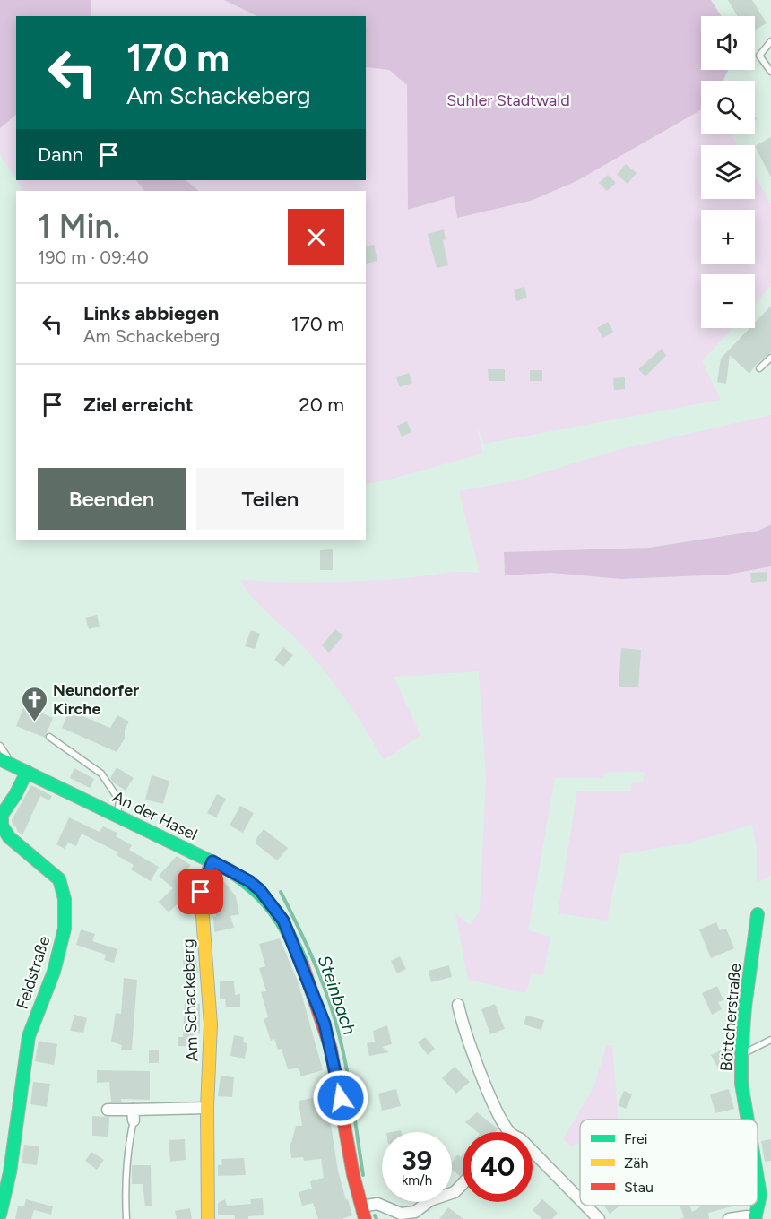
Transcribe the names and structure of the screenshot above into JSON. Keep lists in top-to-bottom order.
{
  "streets": {
    "street": [
      "An der Hasel",
      "Feldstraße",
      "Am Schackeberg",
      "Böttcherstraße"
    ]
  },
  "crossings": [
    ["An der Hasel", "Feldstraße"],
    ["An der Hasel", "Am Schackeberg"]
  ],
  "water": ["Steinbach"],
  "parks": ["Suhler Stadtwald"],
  "places": {
    "church": ["Neundorfer Kirche"]
  },
  "legend": ["Frei", "Zäh", "Stau"],
  "page": {
    "map_buttons": ["+", "−"],
    "turn": ["170 m", "Am Schackeberg"],
    "then": "Dann",
    "heading": ["1 Min.", "190 m · 09:40"],
    "list": [
      {
        "name": "Links abbiegen",
        "note": "Am Schackeberg",
        "value": "170 m"
      },
      {
        "name": "Ziel erreicht",
        "value": "20 m"
      }
    ],
    "buttons": ["Beenden", "Teilen"],
    "speed": "39 km/h",
    "limit": "40"
  }
}
